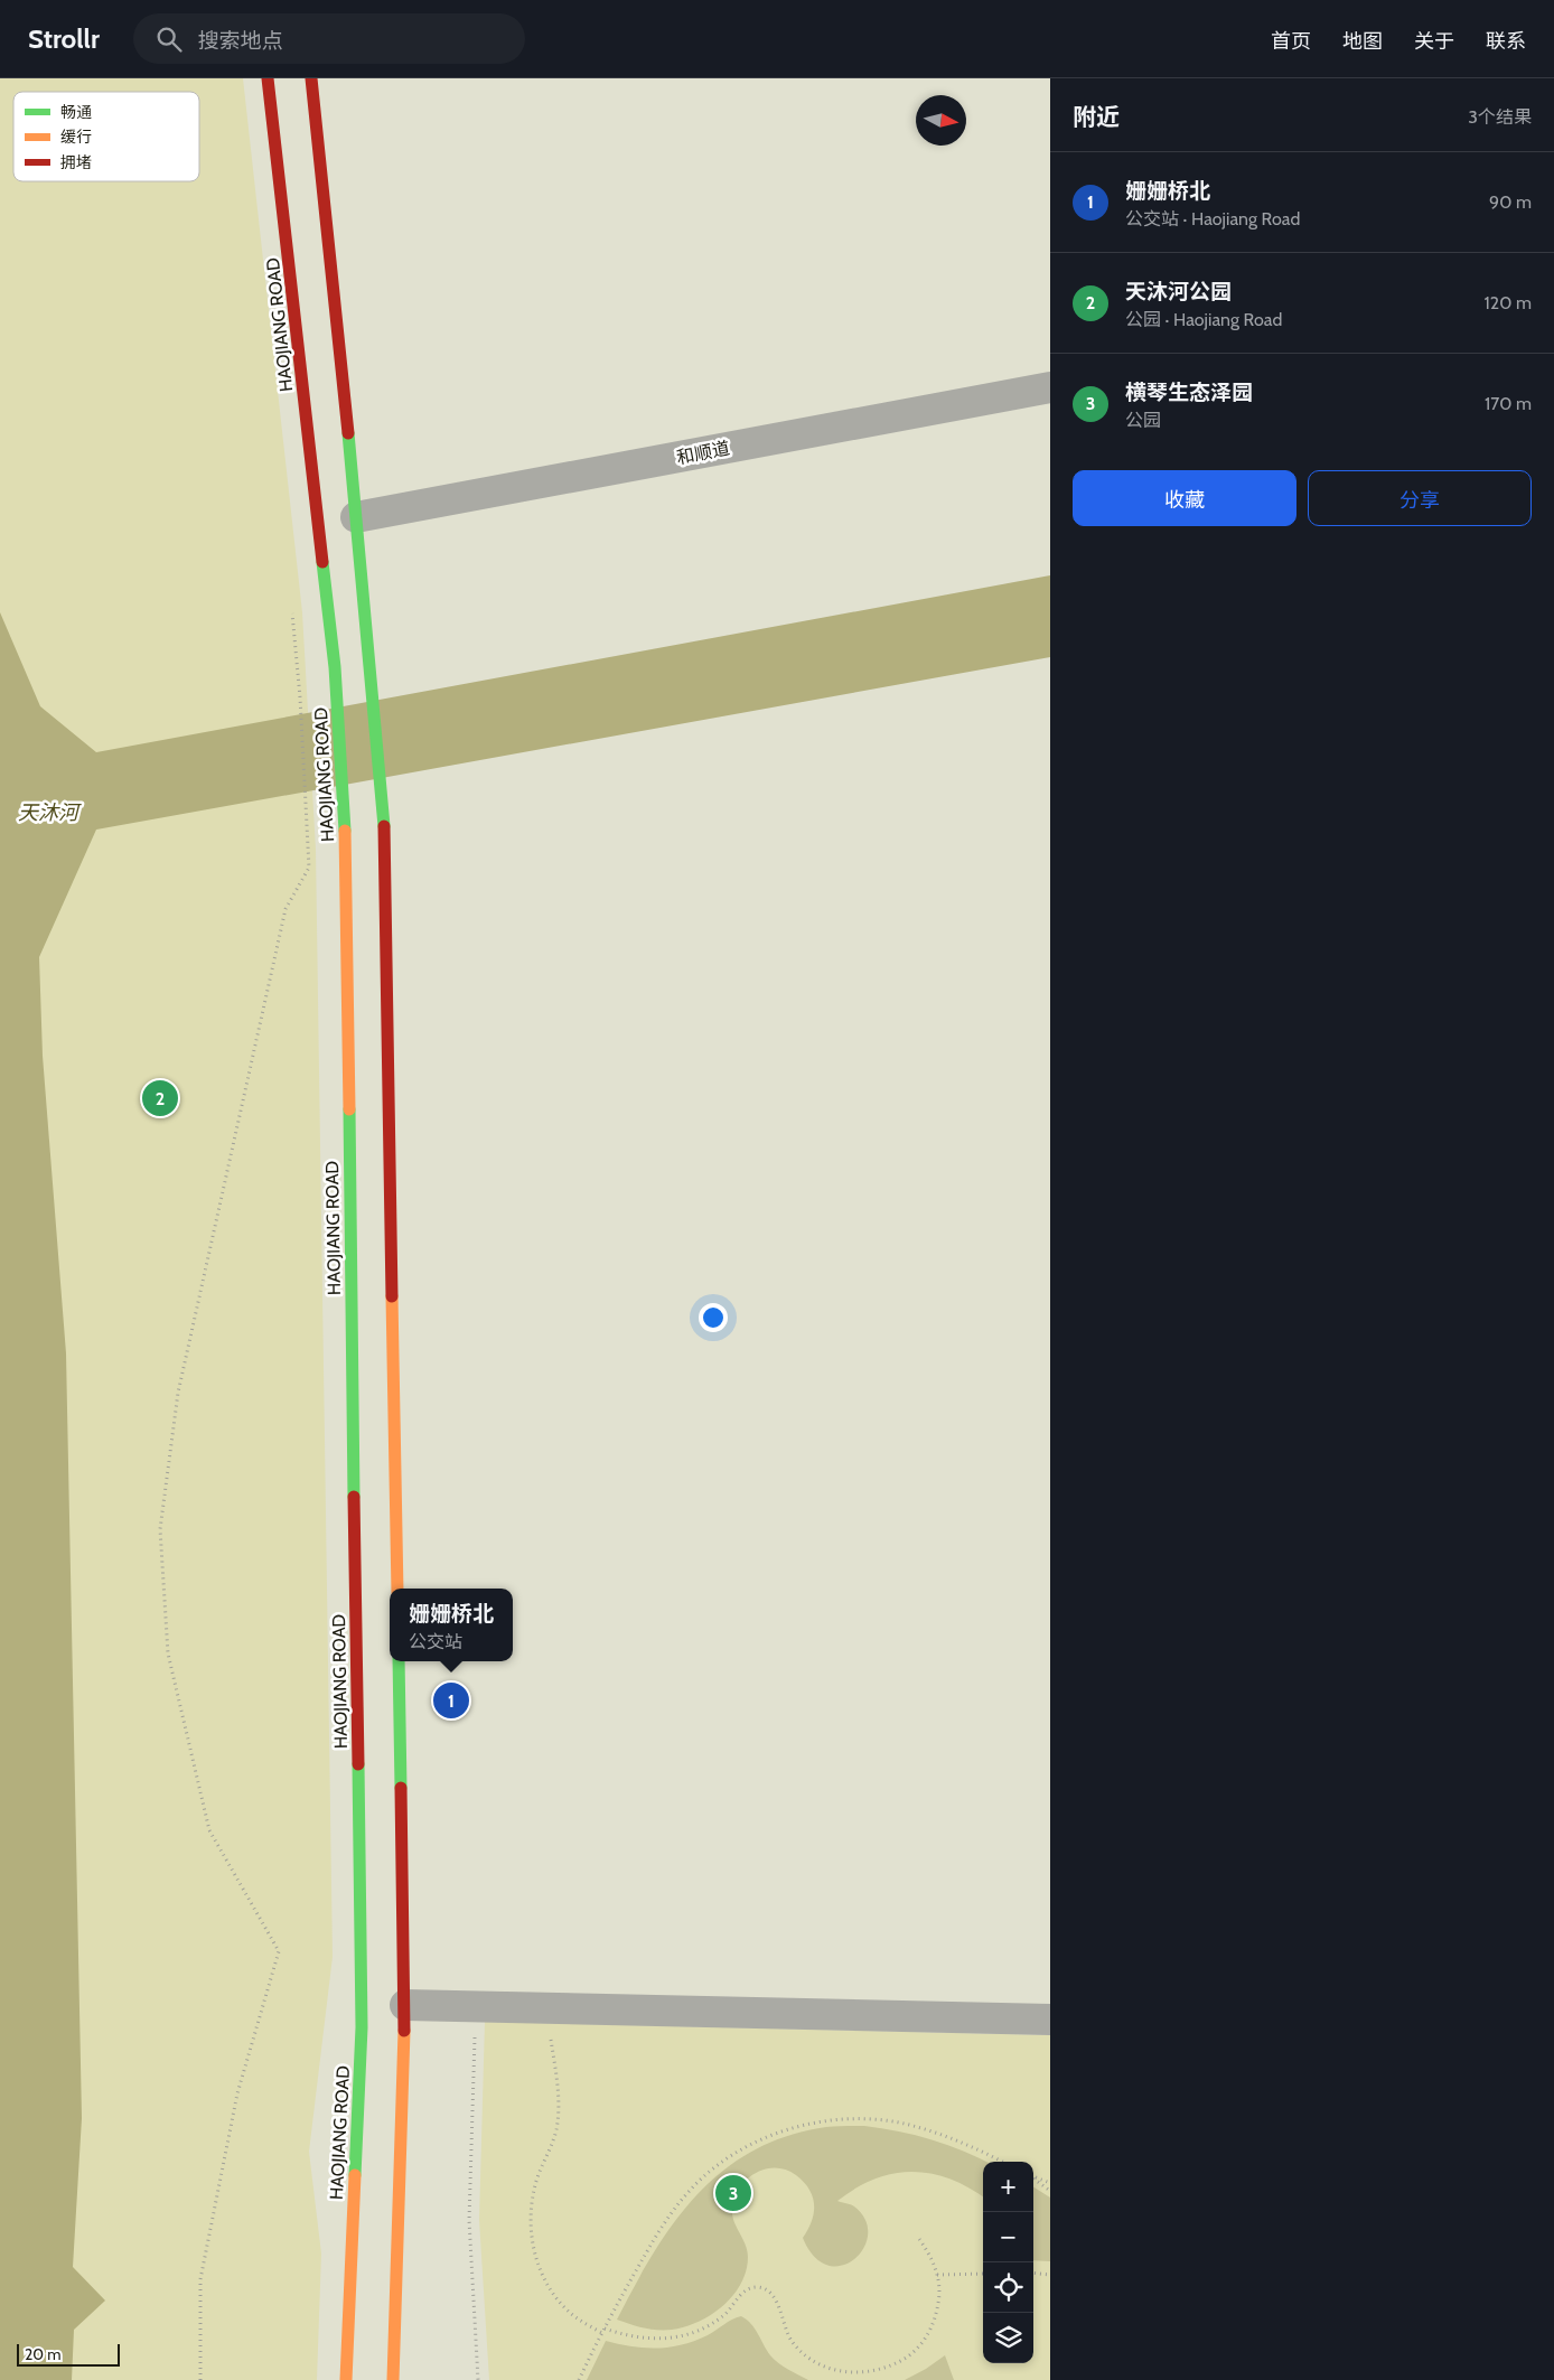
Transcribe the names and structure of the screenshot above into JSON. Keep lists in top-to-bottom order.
{
  "streets": {
    "main road": ["HAOJIANG ROAD"],
    "street": ["和顺道"]
  },
  "water": ["天沐河"],
  "legend": ["畅通", "缓行", "拥堵"],
  "scale_bar": "20 m",
  "north": "right",
  "page": {
    "header": "Strollr",
    "search": "搜索地点",
    "nav": [
      "首页",
      "地图",
      "关于",
      "联系"
    ],
    "heading": ["附近", "3个结果"],
    "list": [
      {
        "mark": "1",
        "name": "姗姗桥北",
        "note": "公交站 · Haojiang Road",
        "value": "90 m"
      },
      {
        "mark": "2",
        "name": "天沐河公园",
        "note": "公园 · Haojiang Road",
        "value": "120 m"
      },
      {
        "mark": "3",
        "name": "横琴生态泽园",
        "note": "公园",
        "value": "170 m"
      }
    ],
    "buttons": ["收藏", "分享"],
    "pins": ["2", "1", "3"],
    "popup": ["姗姗桥北", "公交站"],
    "map_buttons": ["+", "−"],
    "scale": "20 m"
  }
}
